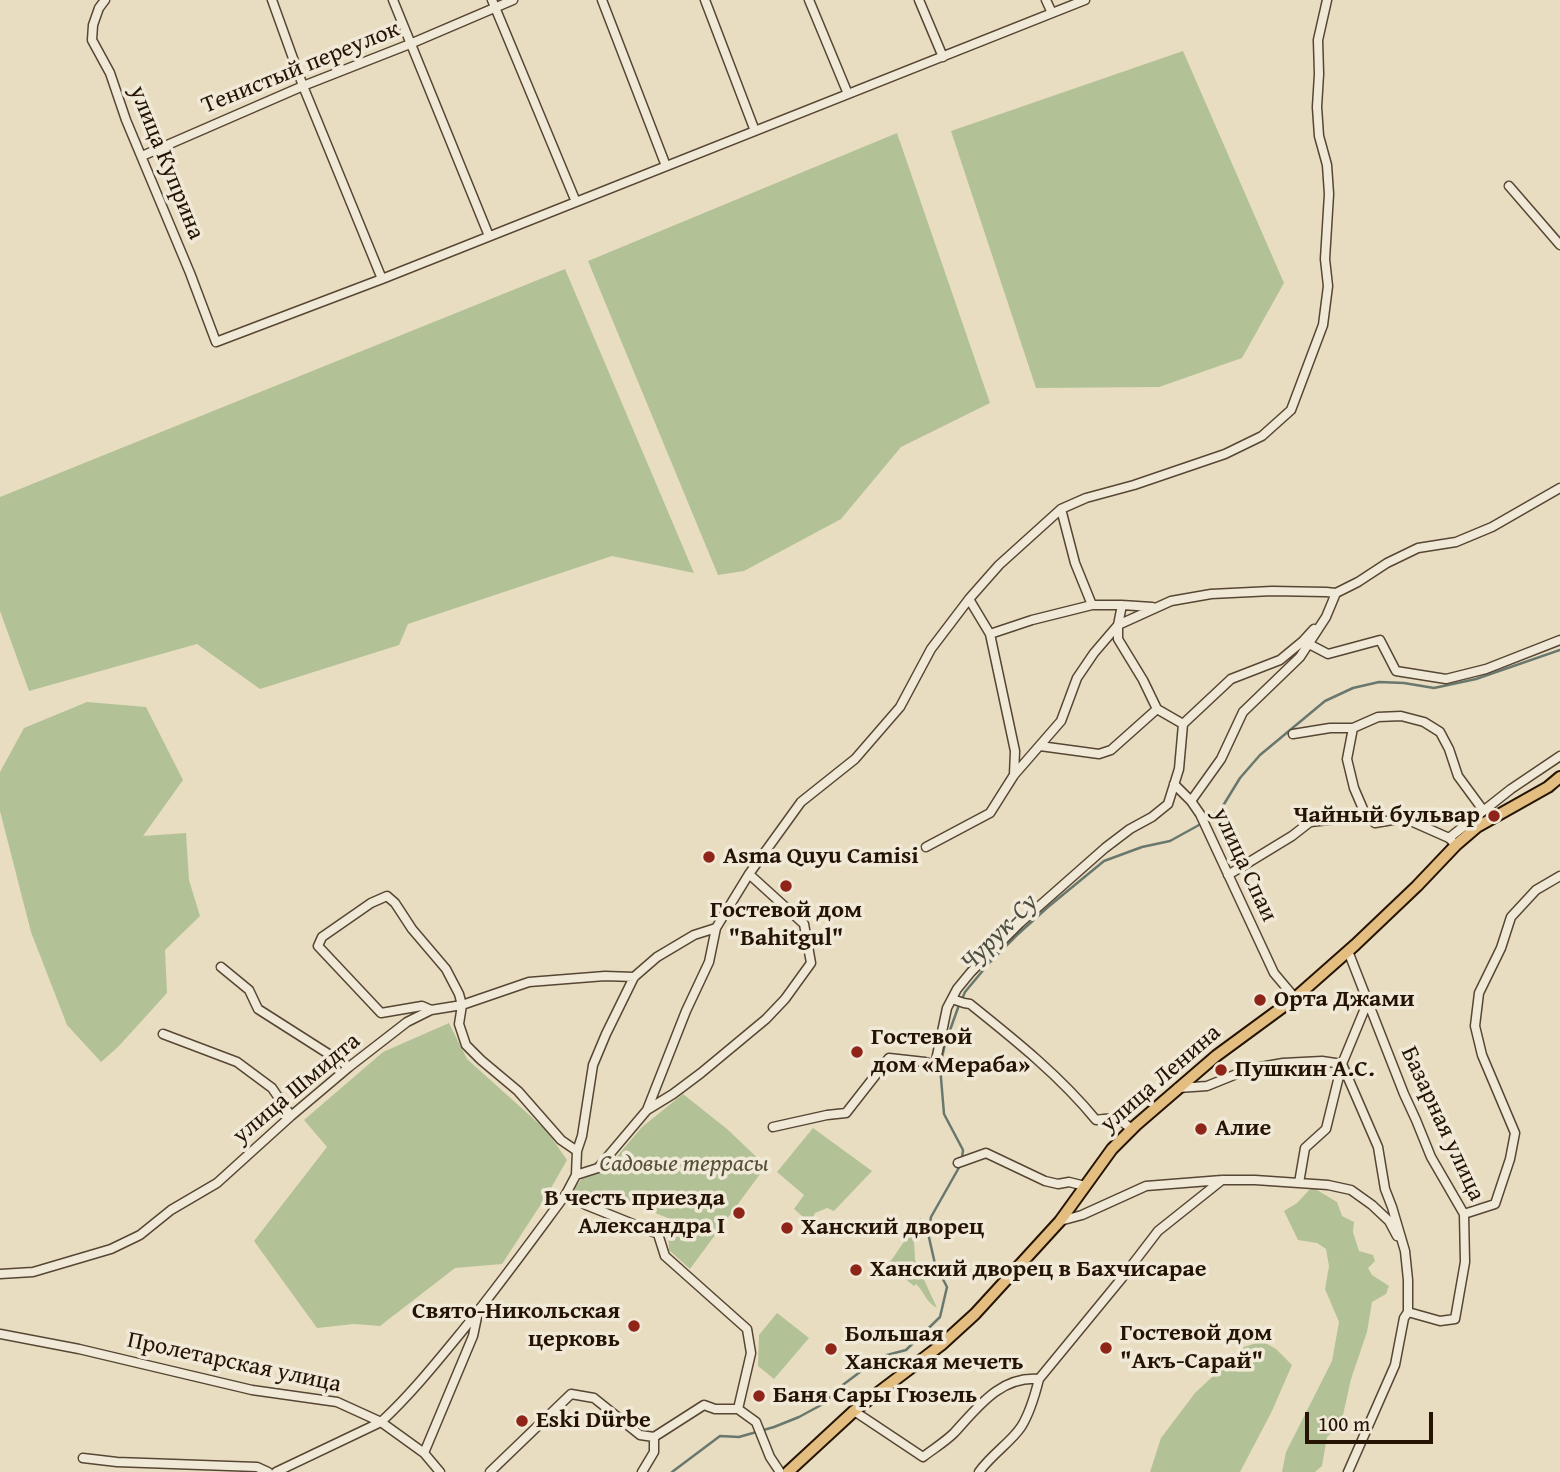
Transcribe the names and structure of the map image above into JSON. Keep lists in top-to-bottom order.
{
  "streets": {
    "main road": ["улица Ленина"],
    "street": [
      "Тенистый переулок",
      "улица Куприна",
      "улица Спаи",
      "улица Шмидта",
      "Базарная улица",
      "Пролетарская улица"
    ]
  },
  "crossings": [
    ["Тенистый переулок", "улица Куприна"],
    ["улица Спаи", "улица Ленина"],
    ["улица Ленина", "Базарная улица"]
  ],
  "water": ["Чурук-Су"],
  "parks": ["Садовые террасы"],
  "places": [
    "Чайный бульвар",
    "Asma Quyu Camisi",
    "Гостевой дом \"Bahitgul\"",
    "Орта Джами",
    "Гостевой дом «Мераба»",
    "Пушкин А.С.",
    "Алие",
    "В честь приезда Александра I",
    "Ханский дворец",
    "Ханский дворец в Бахчисарае",
    "Свято-Никольская церковь",
    "Гостевой дом \"Акъ-Сарай\"",
    "Большая Ханская мечеть",
    "Баня Сары Гюзель",
    "Eski Dürbe"
  ],
  "scale_bar": "100 m"
}
